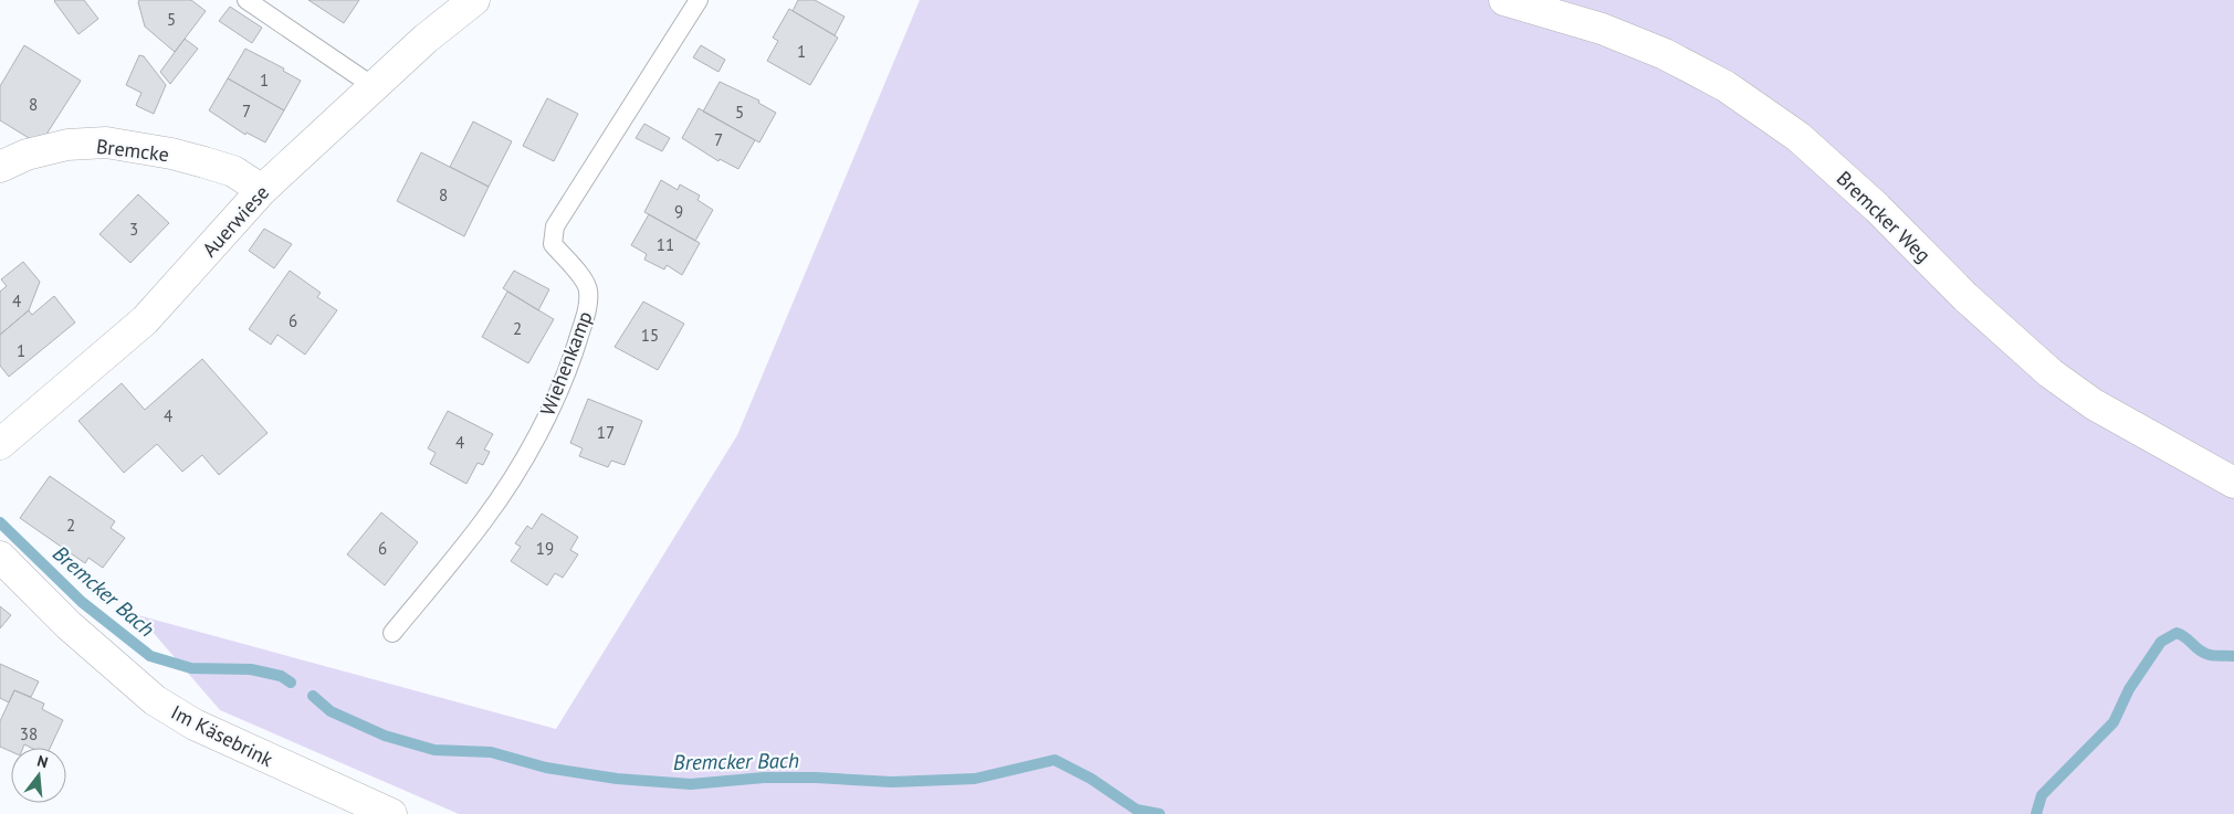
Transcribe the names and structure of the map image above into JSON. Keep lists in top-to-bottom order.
{
  "streets": {
    "street": [
      "Bremcke",
      "Bremcker Weg",
      "Auerwiese",
      "Im Käsebrink"
    ],
    "lane": ["Wiehenkamp"]
  },
  "crossings": [
    ["Bremcke", "Auerwiese"]
  ],
  "water": ["Bremcker Bach"],
  "house_numbers": [
    "5",
    "1",
    "1",
    "8",
    "7",
    "5",
    "7",
    "8",
    "9",
    "3",
    "11",
    "4",
    "6",
    "2",
    "15",
    "1",
    "4",
    "17",
    "4",
    "2",
    "6",
    "19",
    "38"
  ],
  "north": "top"
}
